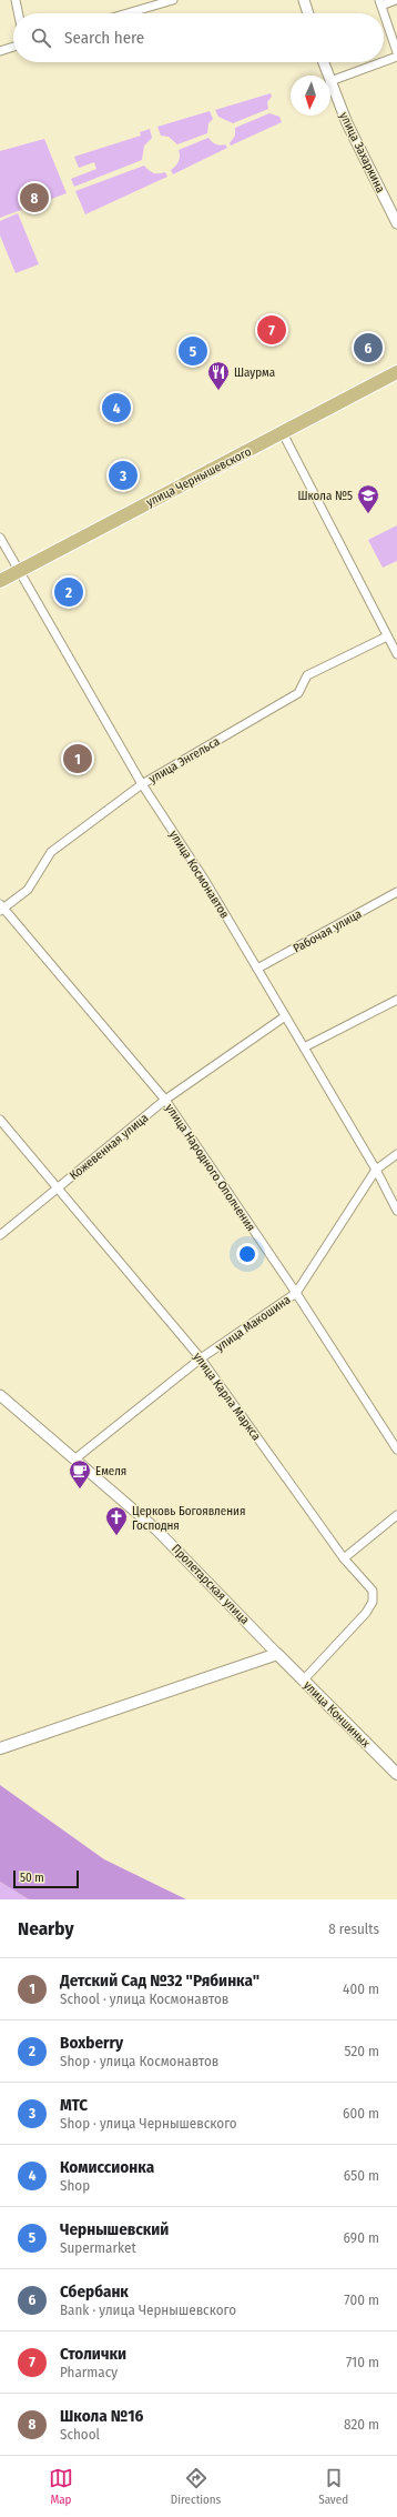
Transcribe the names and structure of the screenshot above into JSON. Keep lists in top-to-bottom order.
{
  "streets": {
    "main road": ["улица Чернышевского", "улица Коншиных"],
    "street": [
      "улица Захаркина",
      "улица Энгельса",
      "улица Космонавтов",
      "Рабочая улица",
      "Кожевенная улица",
      "улица Народного Ополчения",
      "улица Макошина",
      "улица Карла Маркса",
      "Пролетарская улица"
    ]
  },
  "crossings": [
    ["улица Чернышевского", "улица Космонавтов"],
    ["улица Энгельса", "улица Космонавтов"],
    ["улица Энгельса", "улица Народного Ополчения"],
    ["улица Космонавтов", "Рабочая улица"],
    ["улица Космонавтов", "Кожевенная улица"],
    ["улица Космонавтов", "улица Макошина"],
    ["Кожевенная улица", "улица Народного Ополчения"],
    ["Кожевенная улица", "улица Карла Маркса"],
    ["улица Народного Ополчения", "улица Макошина"],
    ["улица Макошина", "улица Карла Маркса"],
    ["улица Макошина", "Пролетарская улица"],
    ["улица Карла Маркса", "улица Коншиных"],
    ["Пролетарская улица", "улица Коншиных"]
  ],
  "places": {
    "restaurant": ["Шаурма"],
    "school or university": ["Школа №5"],
    "cafe": ["Емеля"],
    "church": ["Церковь Богоявления Господня"]
  },
  "scale_bar": "50 m",
  "north": "bottom",
  "page": {
    "search": "Search here",
    "pins": [
      "8",
      "7",
      "6",
      "5",
      "4",
      "3",
      "2",
      "1"
    ],
    "scale": "50 m",
    "heading": ["Nearby", "8 results"],
    "list": [
      {
        "mark": "1",
        "name": "Детский Сад №32 \"Рябинка\"",
        "note": "School · улица Космонавтов",
        "value": "400 m"
      },
      {
        "mark": "2",
        "name": "Boxberry",
        "note": "Shop · улица Космонавтов",
        "value": "520 m"
      },
      {
        "mark": "3",
        "name": "МТС",
        "note": "Shop · улица Чернышевского",
        "value": "600 m"
      },
      {
        "mark": "4",
        "name": "Комиссионка",
        "note": "Shop",
        "value": "650 m"
      },
      {
        "mark": "5",
        "name": "Чернышевский",
        "note": "Supermarket",
        "value": "690 m"
      },
      {
        "mark": "6",
        "name": "Сбербанк",
        "note": "Bank · улица Чернышевского",
        "value": "700 m"
      },
      {
        "mark": "7",
        "name": "Столички",
        "note": "Pharmacy",
        "value": "710 m"
      },
      {
        "mark": "8",
        "name": "Школа №16",
        "note": "School",
        "value": "820 m"
      }
    ],
    "nav": ["Map", "Directions", "Saved"]
  }
}
